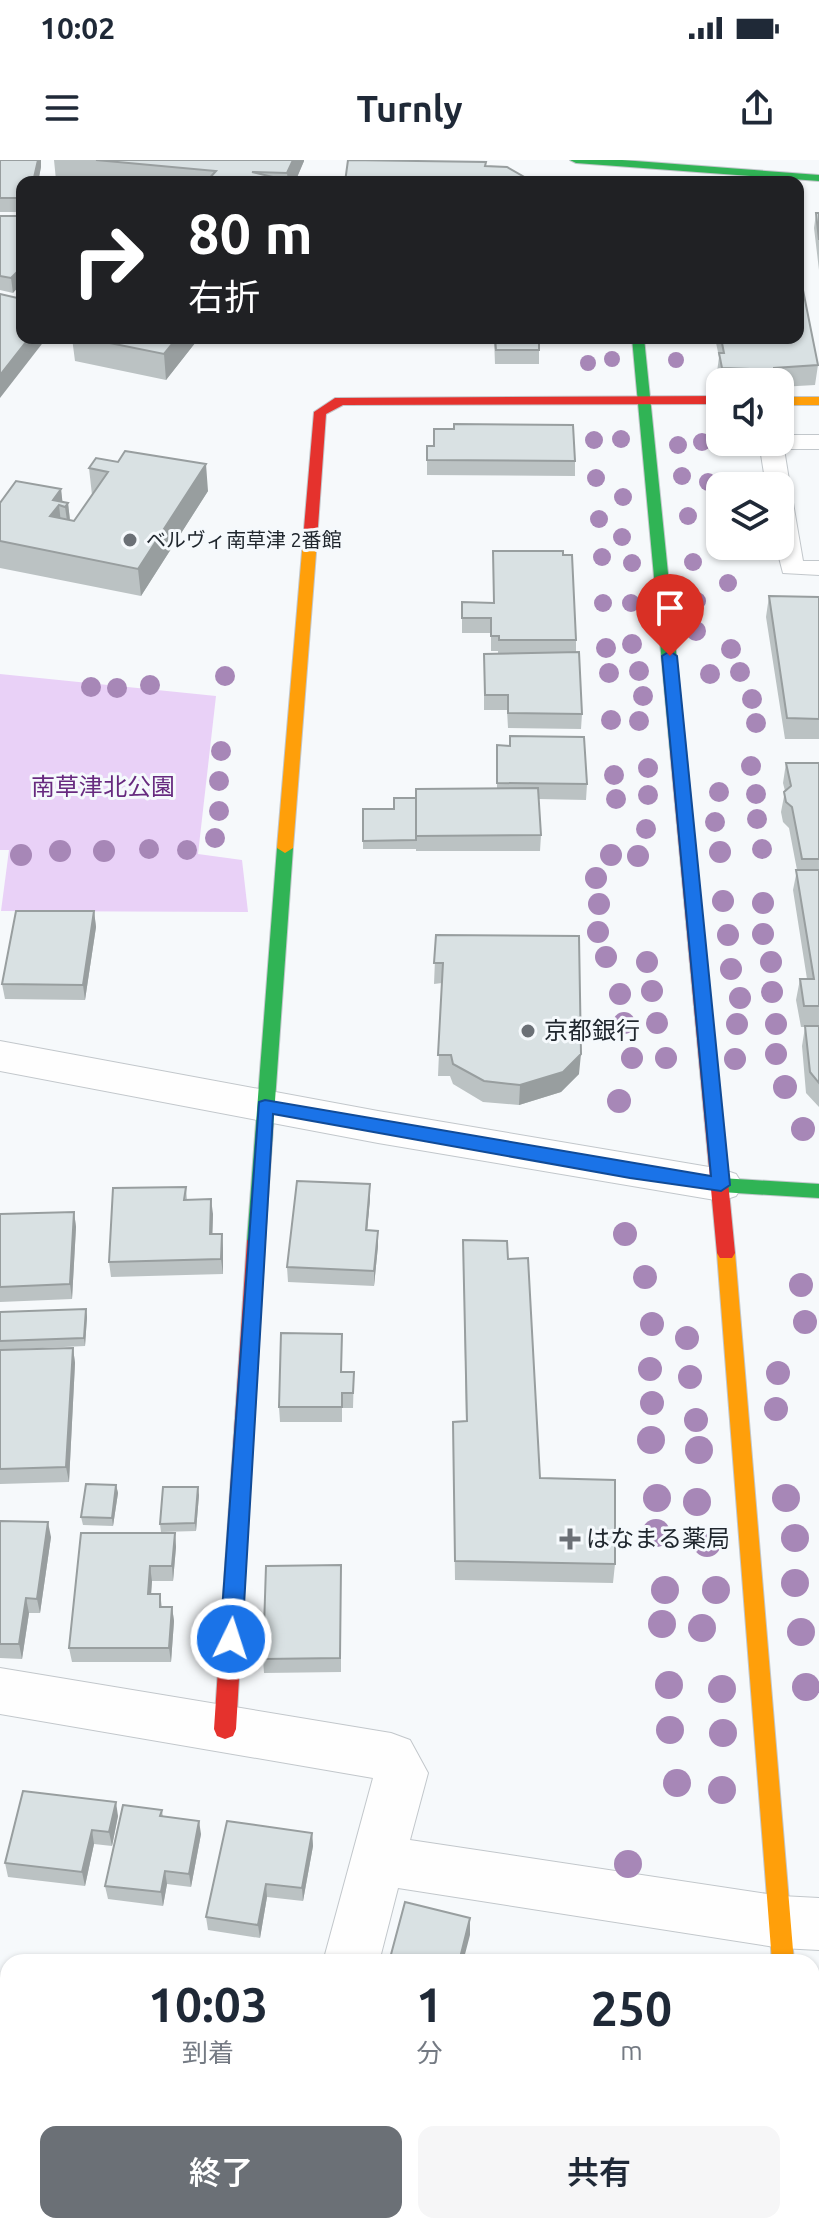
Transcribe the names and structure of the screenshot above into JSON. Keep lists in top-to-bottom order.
{
  "parks": ["南草津北公園"],
  "places": {
    "other": ["ベルヴィ南草津 2番館", "京都銀行"],
    "health": ["はなまる薬局"]
  },
  "page": {
    "status": "10:02",
    "header": "Turnly",
    "turn": ["80 m", "右折"],
    "eta": [
      "10:03",
      "到着",
      "1",
      "分",
      "250",
      "m"
    ],
    "buttons": ["終了", "共有"]
  }
}
